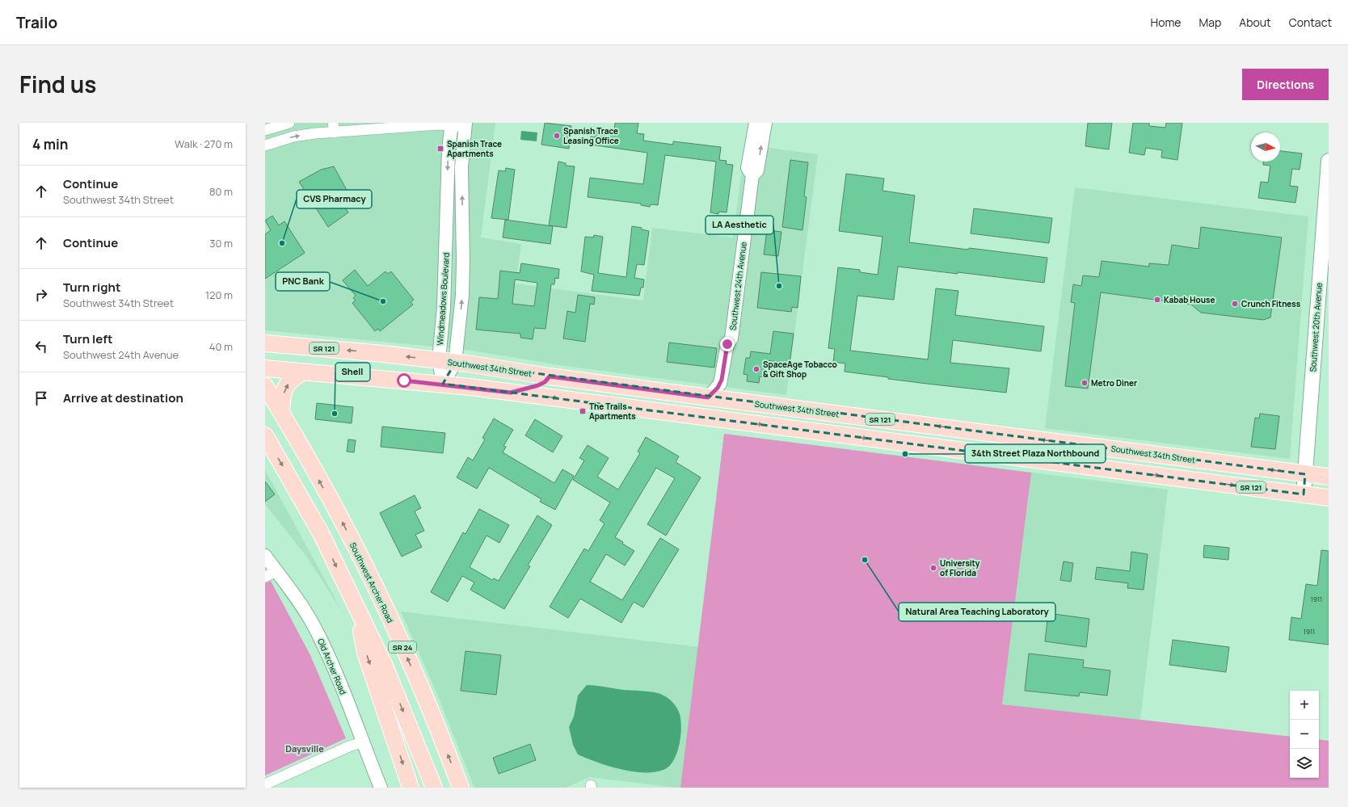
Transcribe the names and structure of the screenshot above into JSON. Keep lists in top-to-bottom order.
{
  "streets": {
    "main road": [
      "Southwest 20th Avenue",
      "SR 121",
      "Southwest 34th Street",
      "Southwest Archer Road",
      "SR 24"
    ],
    "street": ["Southwest 24th Avenue", "Windmeadows Boulevard", "Old Archer Road"]
  },
  "crossings": [
    ["Southwest 24th Avenue", "Southwest 34th Street"],
    ["Windmeadows Boulevard", "SR 121"],
    ["Windmeadows Boulevard", "Southwest 34th Street"],
    ["Southwest 20th Avenue", "SR 121"],
    ["Southwest 20th Avenue", "Southwest 34th Street"]
  ],
  "districts": ["Daysville"],
  "places": {
    "other": [
      "Spanish Trace Leasing Office",
      "CVS Pharmacy",
      "LA Aesthetic",
      "Kabab House",
      "PNC Bank",
      "Crunch Fitness",
      "SpaceAge Tobacco & Gift Shop",
      "Metro Diner",
      "Shell",
      "34th Street Plaza Northbound",
      "Natural Area Teaching Laboratory",
      "University of Florida"
    ],
    "transit": ["Spanish Trace Apartments", "The Trails Apartments"]
  },
  "house_numbers": ["1911", "1911"],
  "north": "right",
  "page": {
    "header": "Trailo",
    "nav": [
      "Home",
      "Map",
      "About",
      "Contact"
    ],
    "title": "Find us",
    "buttons": "Directions",
    "heading": ["4 min", "Walk · 270 m"],
    "list": [
      ["Continue", "Southwest 34th Street", "80 m"],
      ["Continue", "30 m"],
      ["Turn right", "Southwest 34th Street", "120 m"],
      ["Turn left", "Southwest 24th Avenue", "40 m"],
      "Arrive at destination"
    ],
    "map_buttons": ["+", "−"]
  }
}
